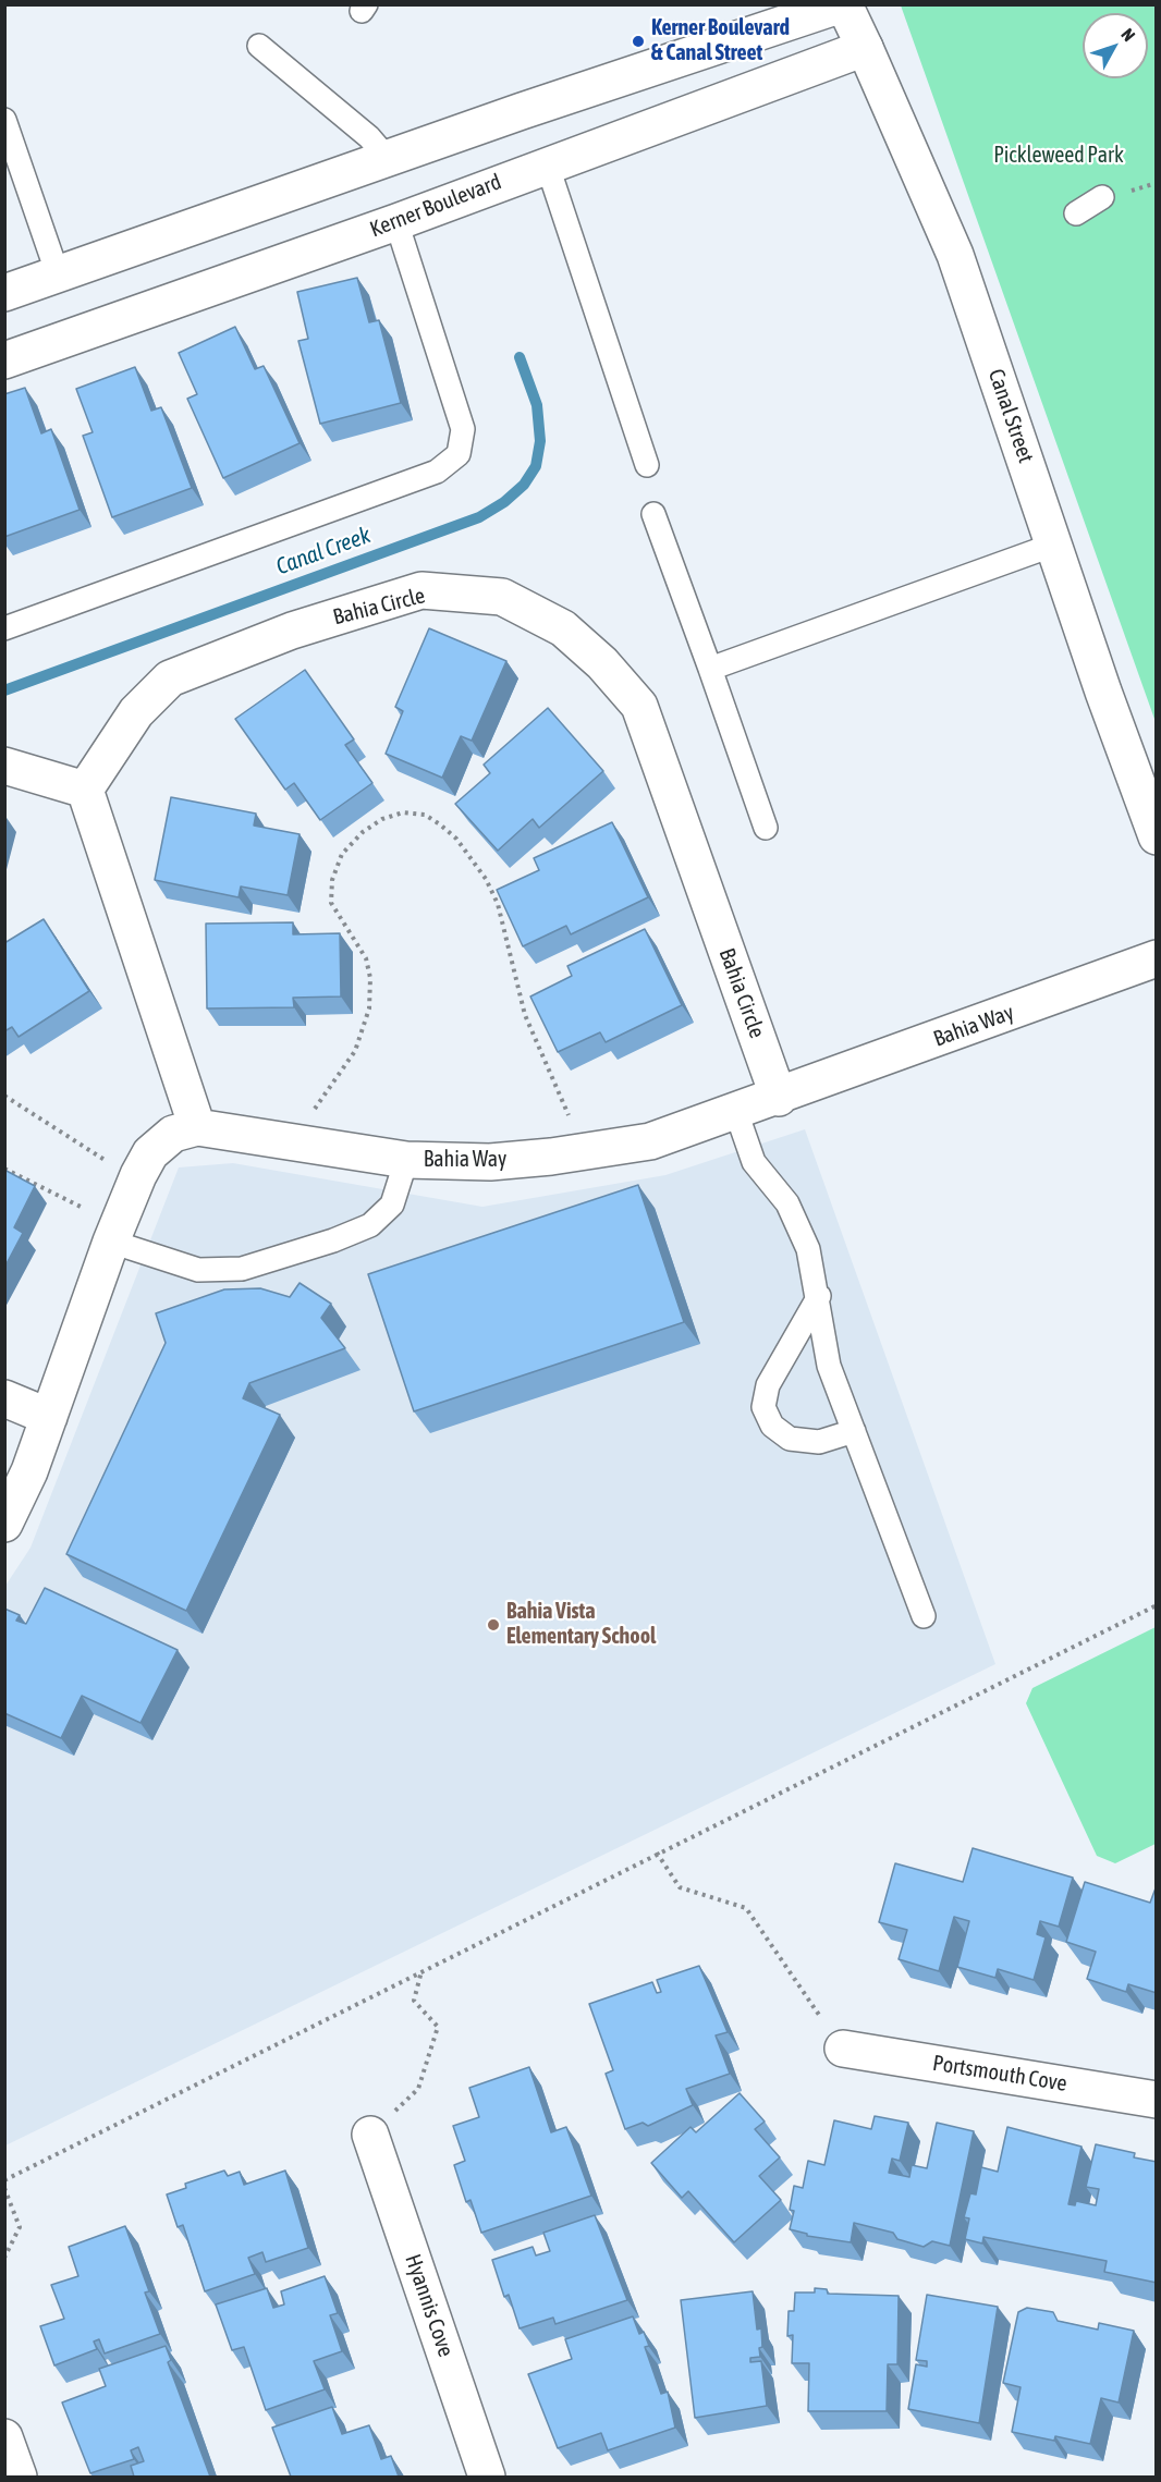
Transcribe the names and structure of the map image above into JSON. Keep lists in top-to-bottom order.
{
  "streets": {
    "street": [
      "Kerner Boulevard",
      "Canal Street",
      "Bahia Circle",
      "Bahia Way",
      "Portsmouth Cove",
      "Hyannis Cove"
    ]
  },
  "crossings": [
    ["Kerner Boulevard", "Canal Street"],
    ["Bahia Circle", "Bahia Way"]
  ],
  "water": ["Canal Creek"],
  "parks": ["Pickleweed Park"],
  "places": ["Kerner Boulevard & Canal Street", "Bahia Vista Elementary School"],
  "north": "top right"
}
